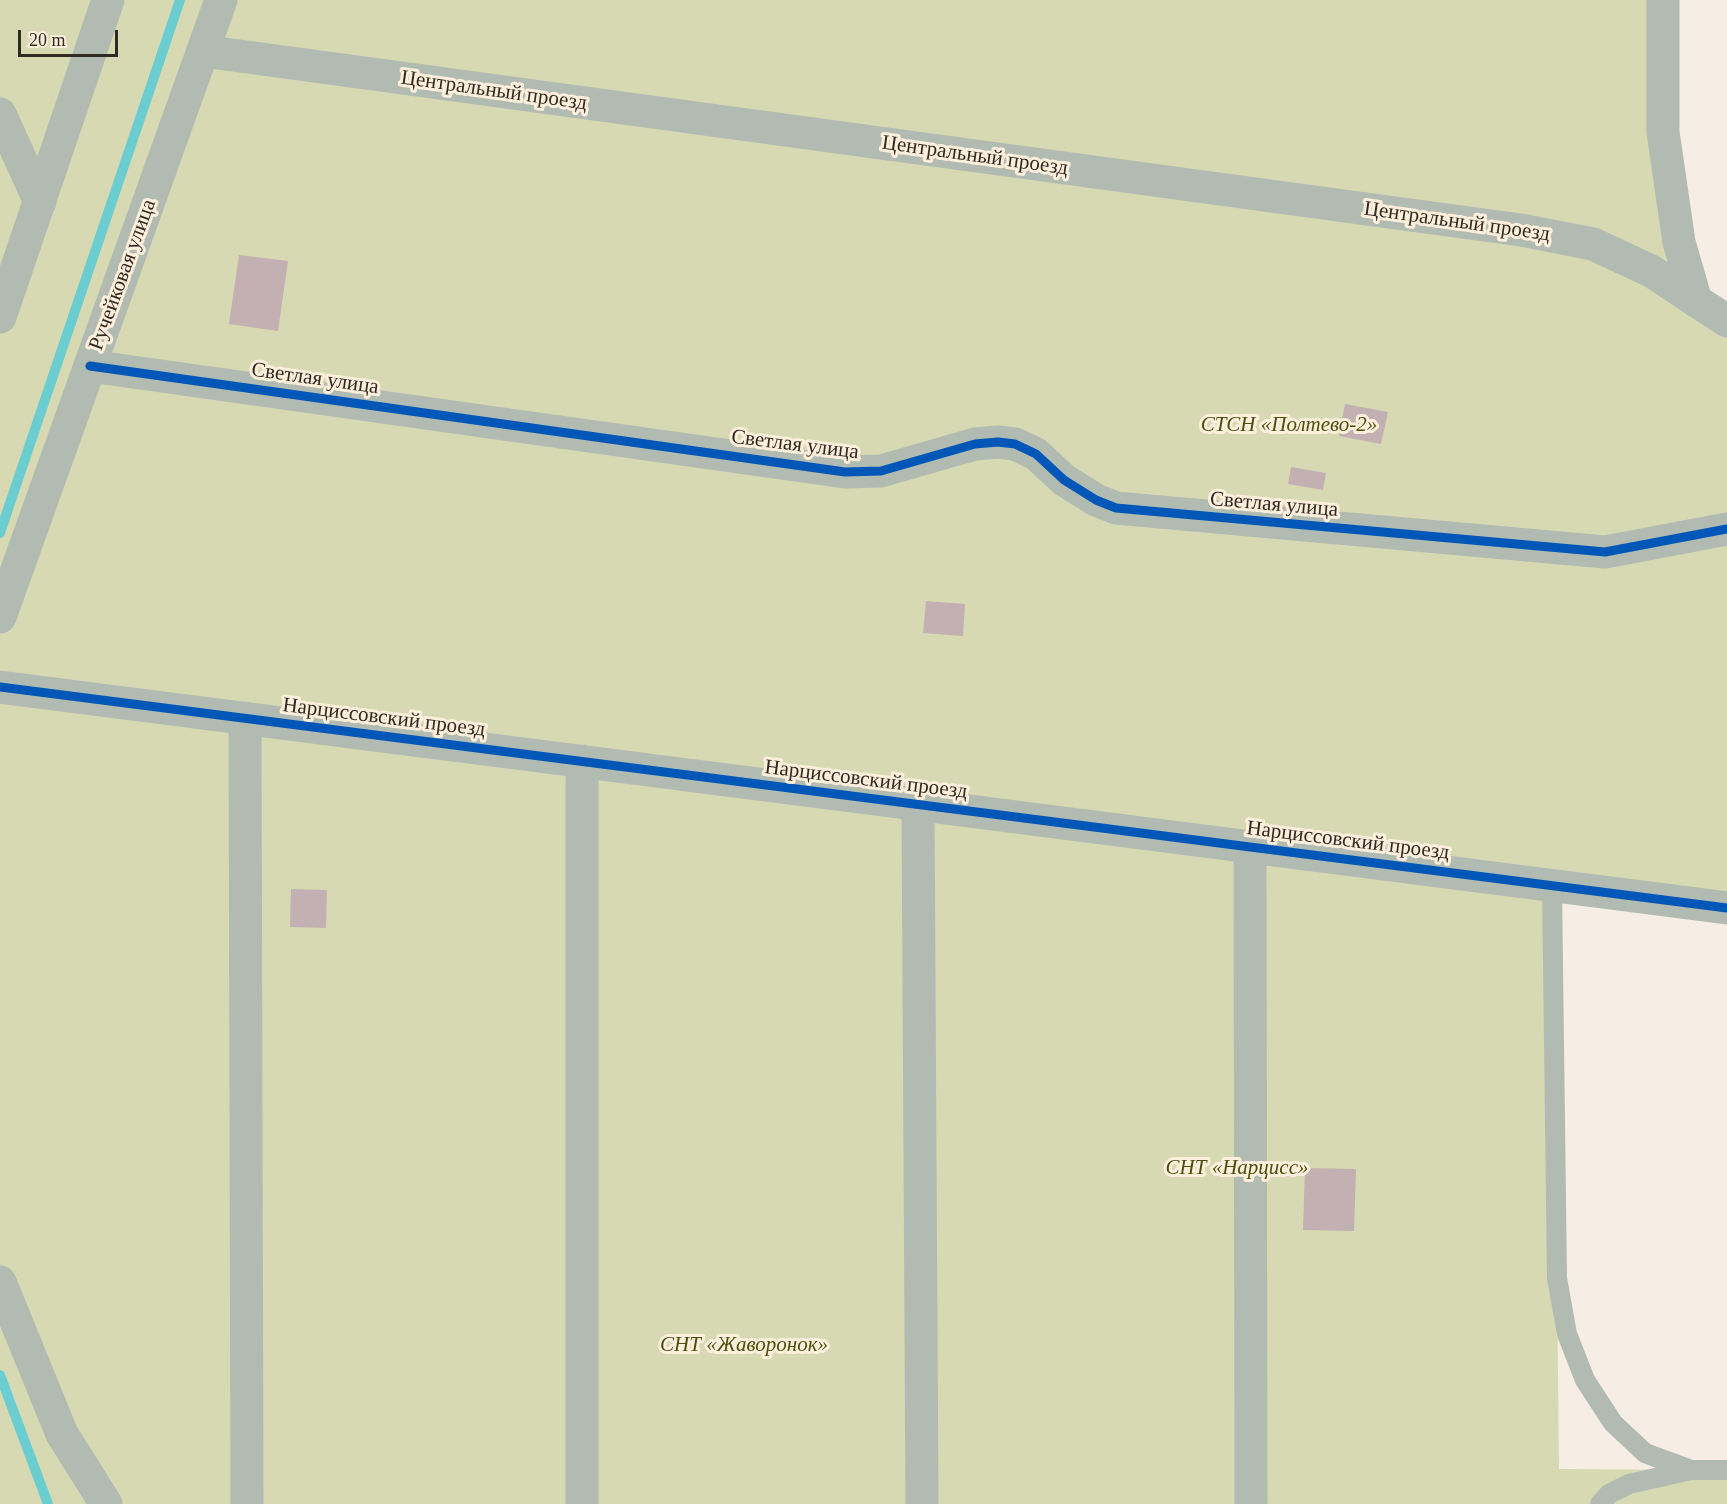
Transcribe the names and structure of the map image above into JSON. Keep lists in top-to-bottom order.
{
  "streets": {
    "street": [
      "Центральный проезд",
      "Ручейковая улица",
      "Светлая улица",
      "Нарциссовский проезд"
    ]
  },
  "crossings": [
    ["Центральный проезд", "Ручейковая улица"],
    ["Ручейковая улица", "Светлая улица"]
  ],
  "parks": ["СТСН «Полтево-2»", "СНТ «Нарцисс»", "СНТ «Жаворонок»"],
  "scale_bar": "20 m"
}
